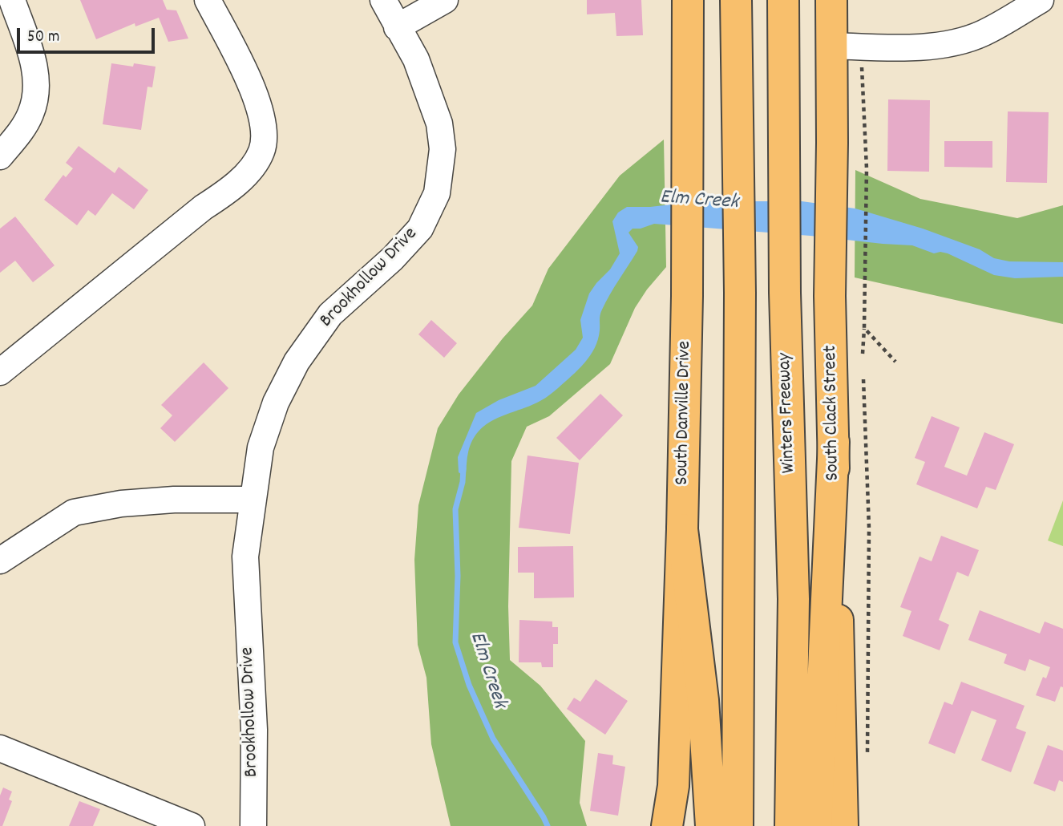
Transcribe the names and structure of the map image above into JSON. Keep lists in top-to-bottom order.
{
  "streets": {
    "main road": ["South Danville Drive", "Winters Freeway", "South Clack Street"],
    "street": ["Brookhollow Drive"]
  },
  "water": ["Elm Creek"],
  "scale_bar": "50 m"
}
